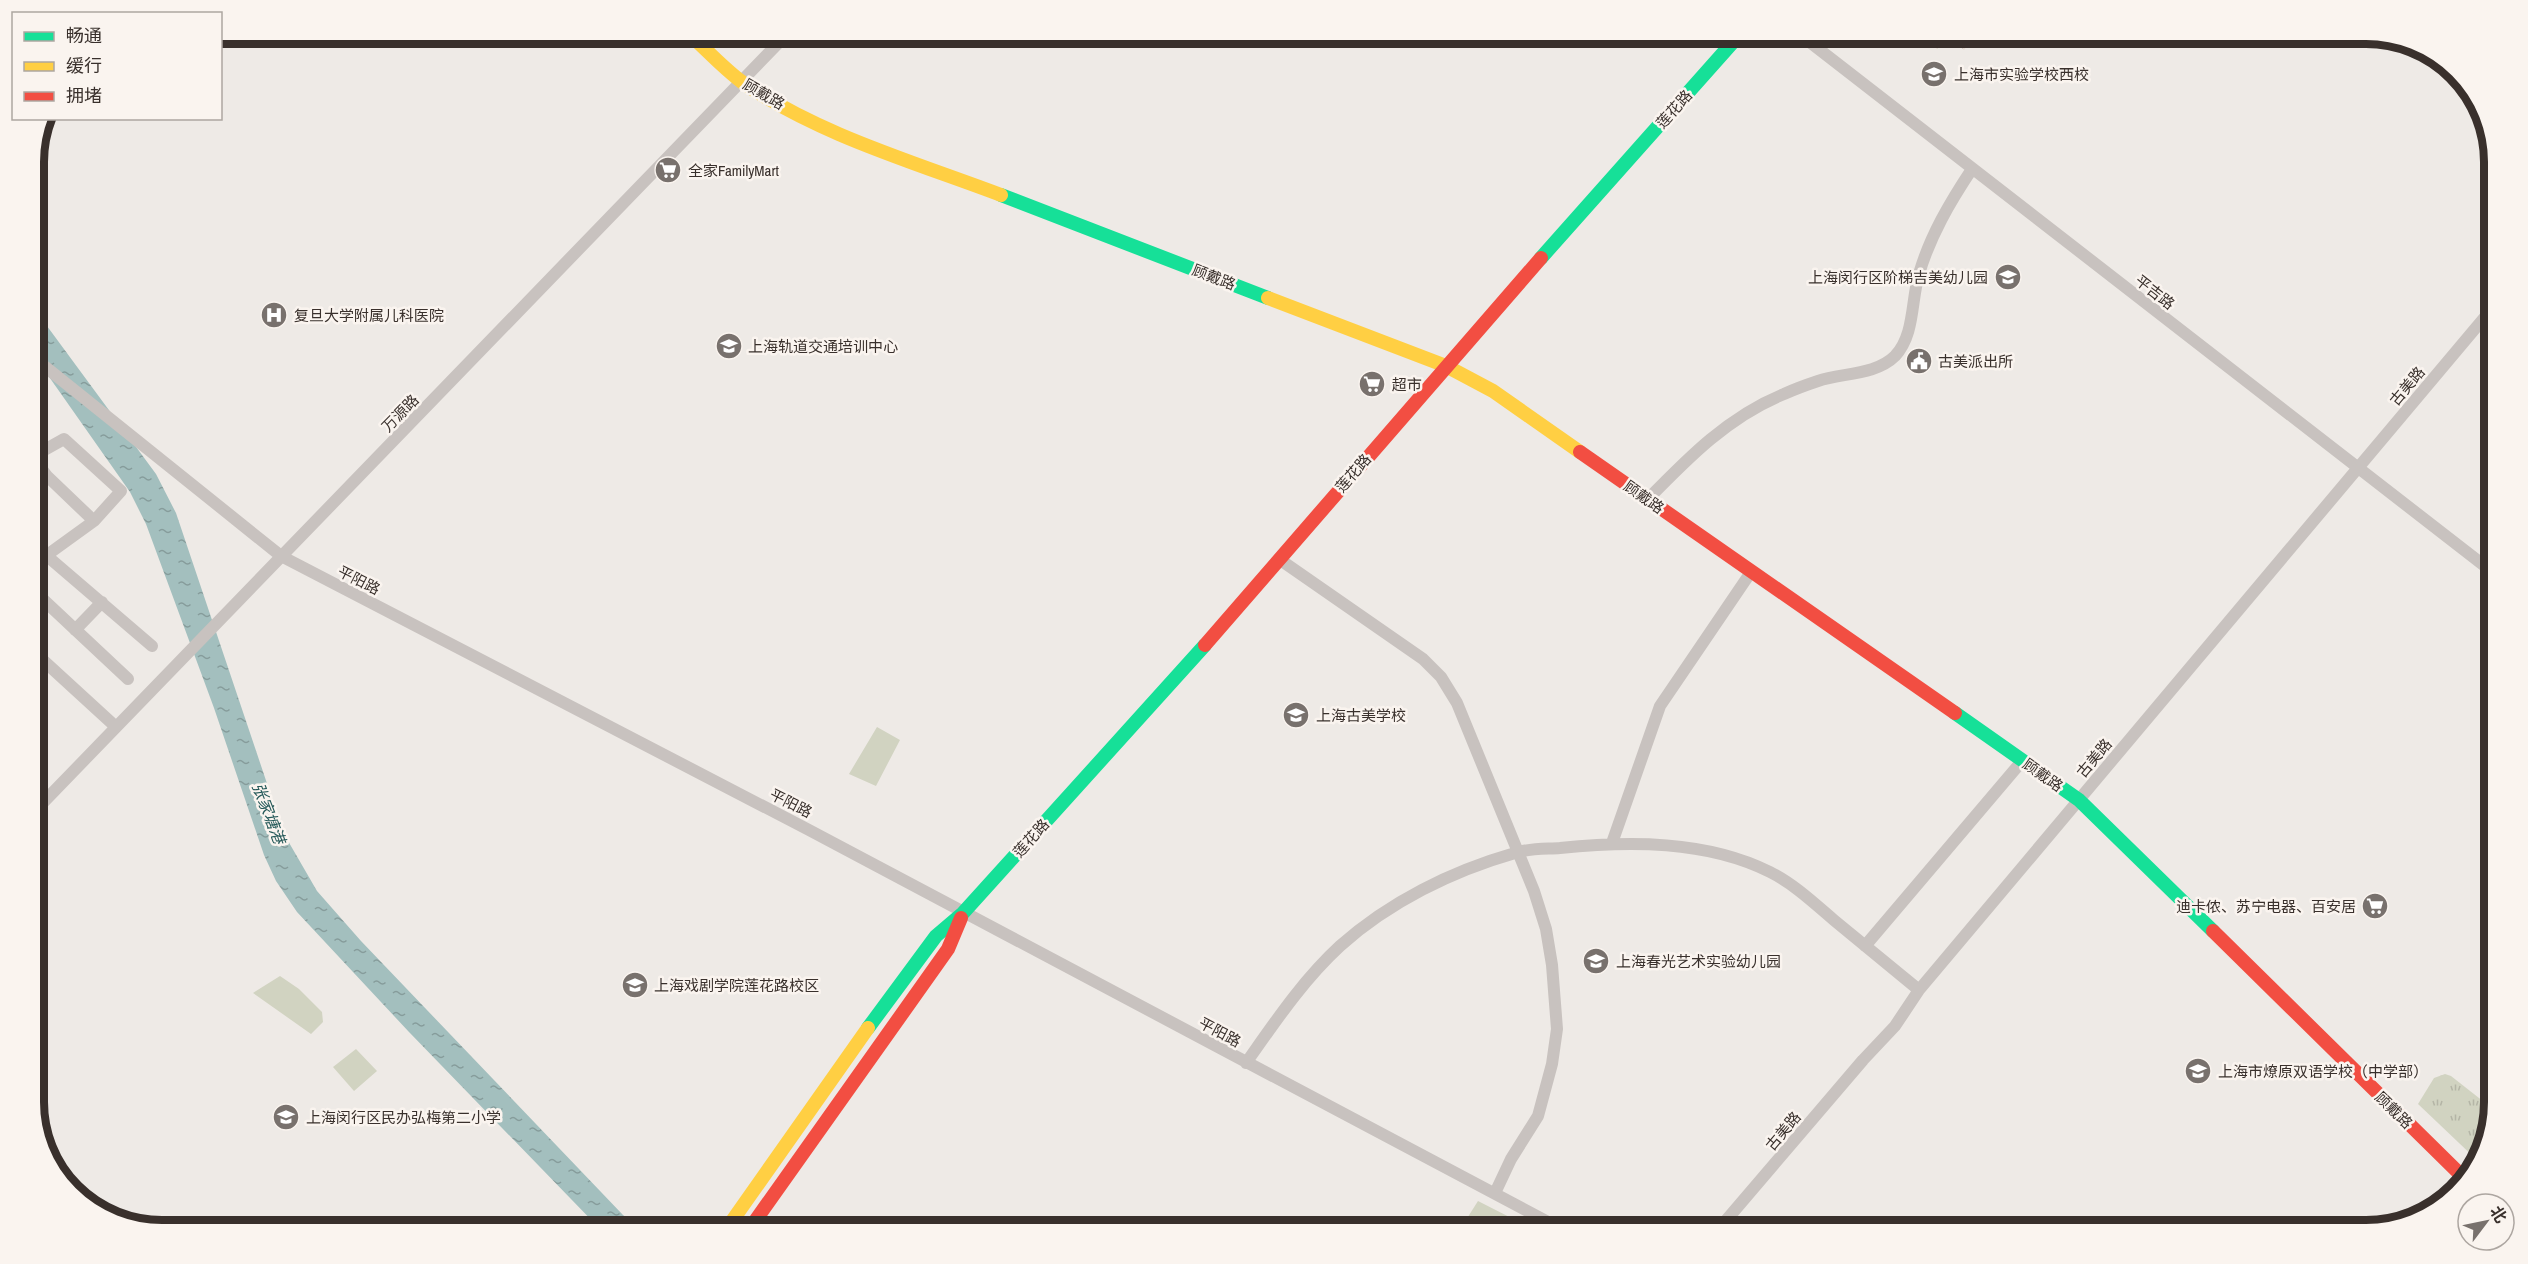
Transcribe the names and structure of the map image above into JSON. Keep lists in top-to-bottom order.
{
  "streets": {
    "main road": ["顾戴路", "莲花路"],
    "street": [
      "平吉路",
      "古美路",
      "万源路",
      "平阳路"
    ]
  },
  "crossings": [
    ["顾戴路", "莲花路"],
    ["顾戴路", "古美路"],
    ["顾戴路", "万源路"],
    ["莲花路", "平阳路"],
    ["平吉路", "古美路"],
    ["万源路", "平阳路"]
  ],
  "water": ["张家塘港"],
  "places": {
    "school or university": [
      "上海市实验学校西校",
      "上海闵行区阶梯吉美幼儿园",
      "上海轨道交通培训中心",
      "上海古美学校",
      "上海春光艺术实验幼儿园",
      "上海戏剧学院莲花路校区",
      "上海市燎原双语学校（中学部）",
      "上海闵行区民办弘梅第二小学"
    ],
    "supermarket": ["全家FamilyMart", "超市", "迪卡侬、苏宁电器、百安居"],
    "hospital": ["复旦大学附属儿科医院"],
    "public building": ["古美派出所"]
  },
  "legend": ["畅通", "缓行", "拥堵"],
  "north": "top right"
}
